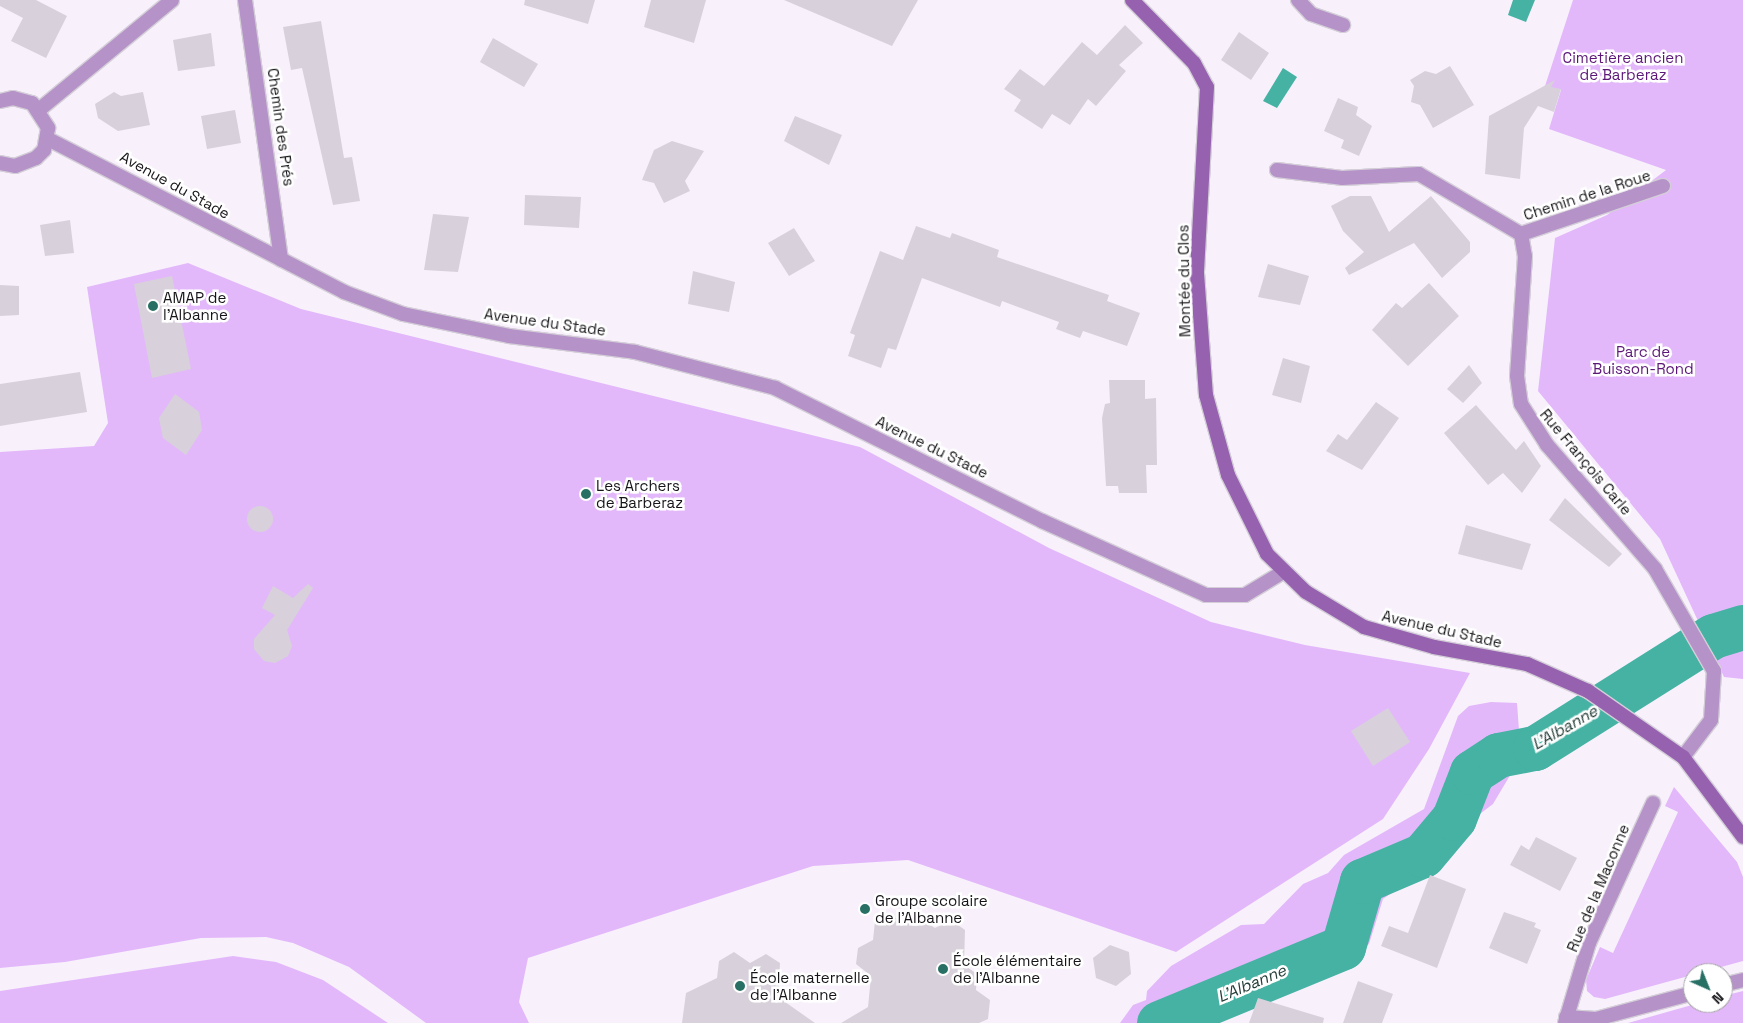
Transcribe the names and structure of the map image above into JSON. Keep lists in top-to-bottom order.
{
  "streets": {
    "main road": ["Avenue du Stade", "Montée du Clos"],
    "street": [
      "Chemin des Prés",
      "Chemin de la Roue",
      "Rue François Carle",
      "Rue de la Maconne"
    ]
  },
  "crossings": [
    ["Chemin des Prés", "Avenue du Stade"],
    ["Avenue du Stade", "Montée du Clos"],
    ["Avenue du Stade", "Rue François Carle"],
    ["Chemin de la Roue", "Rue François Carle"]
  ],
  "water": ["L'Albanne"],
  "parks": ["Cimetière ancien de Barberaz", "Parc de Buisson-Rond"],
  "places": [
    "AMAP de l'Albanne",
    "Les Archers de Barberaz",
    "Groupe scolaire de l'Albanne",
    "École élémentaire de l'Albanne",
    "École maternelle de l'Albanne"
  ],
  "north": "bottom right"
}
